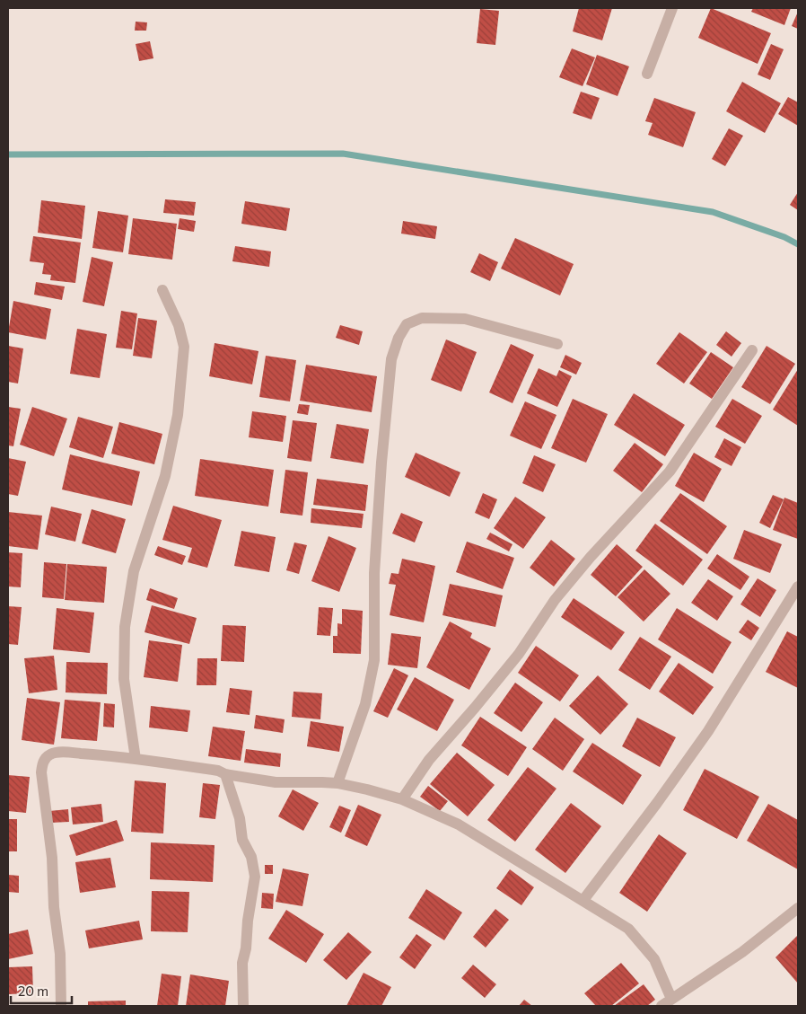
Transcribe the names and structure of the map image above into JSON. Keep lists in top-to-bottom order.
{
  "scale_bar": "20 m"
}
